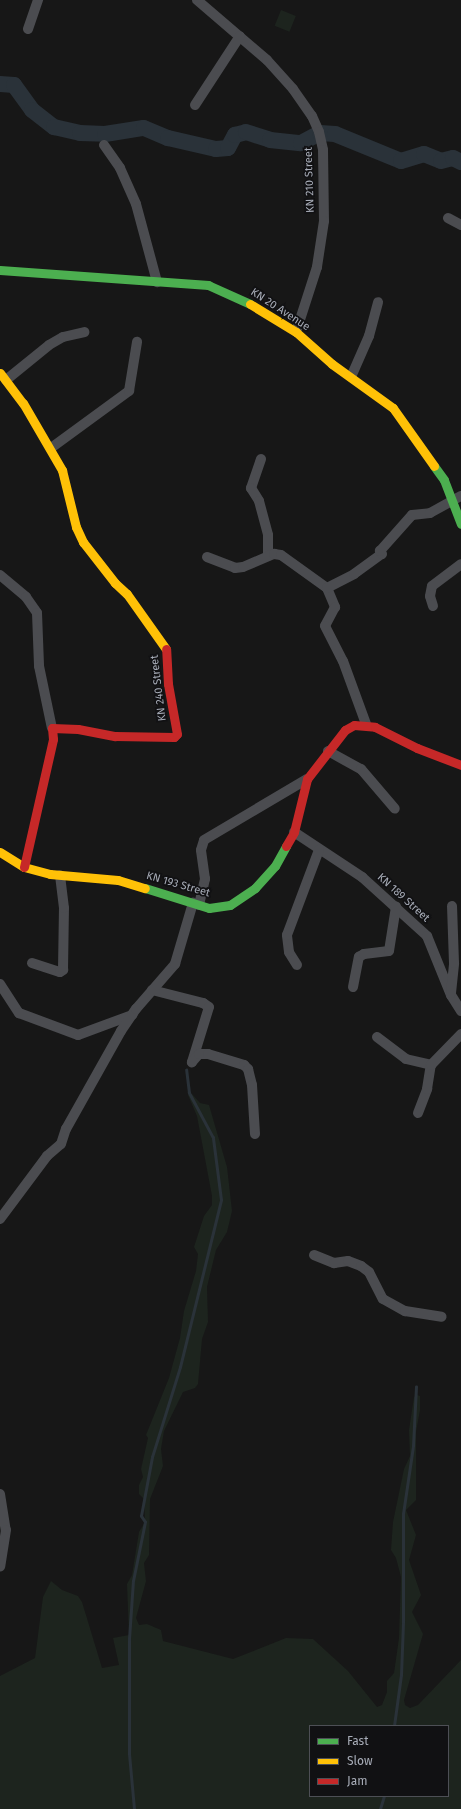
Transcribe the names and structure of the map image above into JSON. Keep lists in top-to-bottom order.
{
  "streets": {
    "street": [
      "KN 210 Street",
      "KN 20 Avenue",
      "KN 240 Street",
      "KN 193 Street",
      "KN 189 Street"
    ]
  },
  "crossings": [
    ["KN 210 Street", "KN 20 Avenue"],
    ["KN 193 Street", "KN 189 Street"]
  ],
  "legend": ["Fast", "Slow", "Jam"]
}
